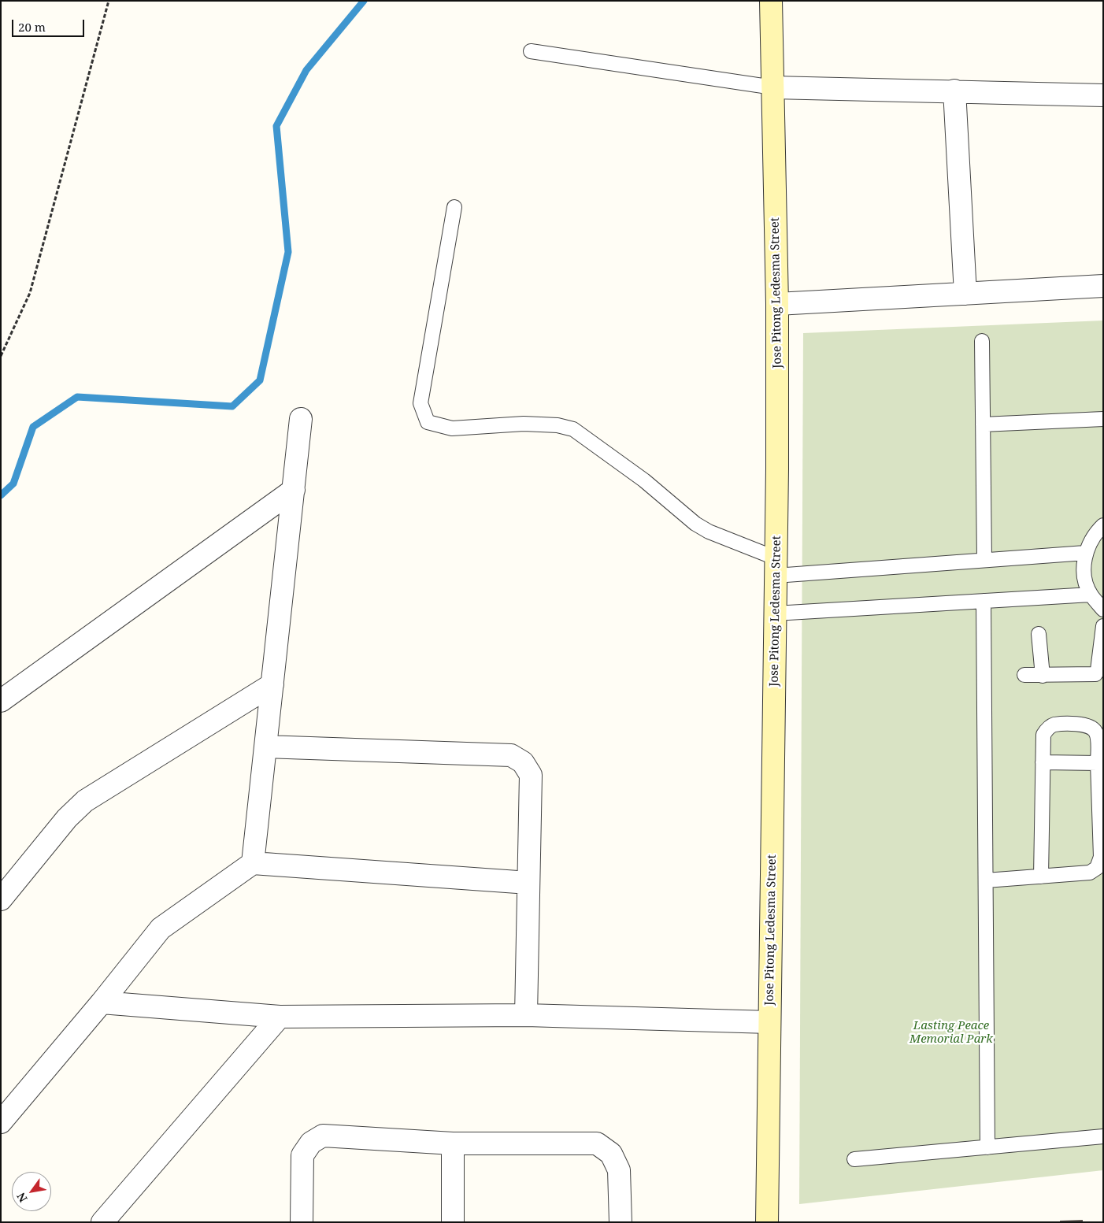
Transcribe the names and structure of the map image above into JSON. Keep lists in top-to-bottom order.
{
  "streets": {
    "main road": ["Jose Pitong Ledesma Street"]
  },
  "parks": ["Lasting Peace Memorial Park"],
  "scale_bar": "20 m",
  "north": "bottom left"
}
